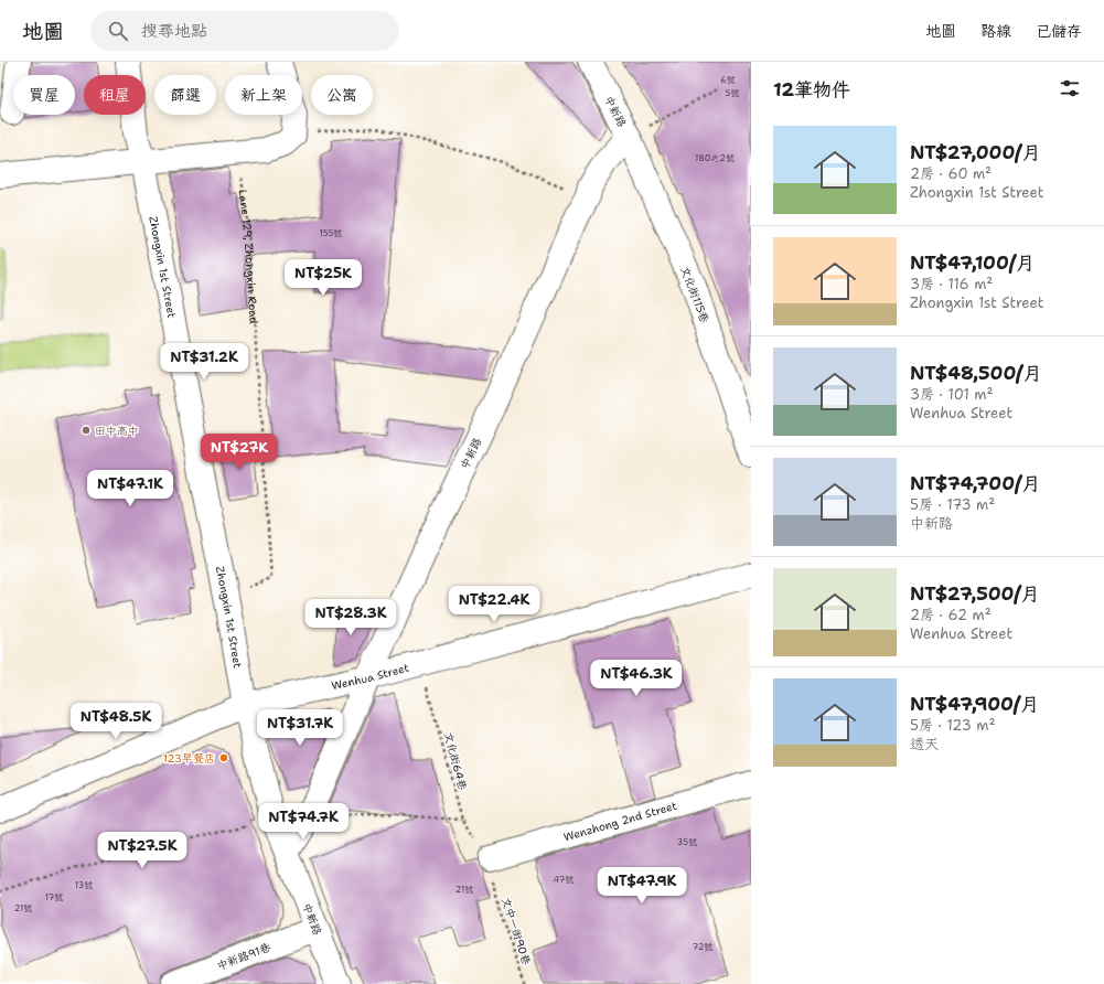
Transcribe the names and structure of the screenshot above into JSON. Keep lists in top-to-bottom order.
{
  "streets": {
    "street": [
      "中新路",
      "Zhongxin 1st Street",
      "文化街115巷",
      "Wenhua Street",
      "Wenzhong 2nd Street",
      "中新路91巷"
    ],
    "path": ["Lane 129, Zhongxin Road", "文化街64巷", "文中一街90巷"]
  },
  "crossings": [
    ["中新路", "Zhongxin 1st Street"],
    ["中新路", "文化街115巷"],
    ["中新路", "Wenhua Street"],
    ["中新路", "中新路91巷"],
    ["Lane 129, Zhongxin Road", "Zhongxin 1st Street"],
    ["Zhongxin 1st Street", "Wenhua Street"],
    ["Wenhua Street", "文化街64巷"],
    ["文化街64巷", "Wenzhong 2nd Street"],
    ["文化街64巷", "文中一街90巷"],
    ["Wenzhong 2nd Street", "文中一街90巷"]
  ],
  "places": ["田中高中", "123早餐店"],
  "house_numbers": [
    "6號",
    "5號",
    "180之2號",
    "155號",
    "35號",
    "47號",
    "13號",
    "21號",
    "17號",
    "21號",
    "72號"
  ],
  "page": {
    "header": "地圖",
    "search": "搜尋地點",
    "nav": ["地圖", "路線", "已儲存"],
    "heading": "12筆物件",
    "chip": [
      "買屋",
      "租屋",
      "篩選",
      "新上架",
      "公寓"
    ],
    "list": [
      {
        "name": "NT$27,000/月",
        "note": "2房 · 60 m² · Zhongxin 1st Street"
      },
      {
        "name": "NT$47,100/月",
        "note": "3房 · 116 m² · Zhongxin 1st Street"
      },
      {
        "name": "NT$48,500/月",
        "note": "3房 · 101 m² · Wenhua Street"
      },
      {
        "name": "NT$74,700/月",
        "note": "5房 · 173 m² · 中新路"
      },
      {
        "name": "NT$27,500/月",
        "note": "2房 · 62 m² · Wenhua Street"
      },
      {
        "name": "NT$47,900/月",
        "note": "5房 · 123 m² · 透天"
      }
    ],
    "price": [
      "NT$25K",
      "NT$31.2K",
      "NT$27K",
      "NT$47.1K",
      "NT$22.4K",
      "NT$28.3K",
      "NT$46.3K",
      "NT$48.5K",
      "NT$31.7K",
      "NT$74.7K",
      "NT$27.5K",
      "NT$47.9K"
    ]
  }
}
